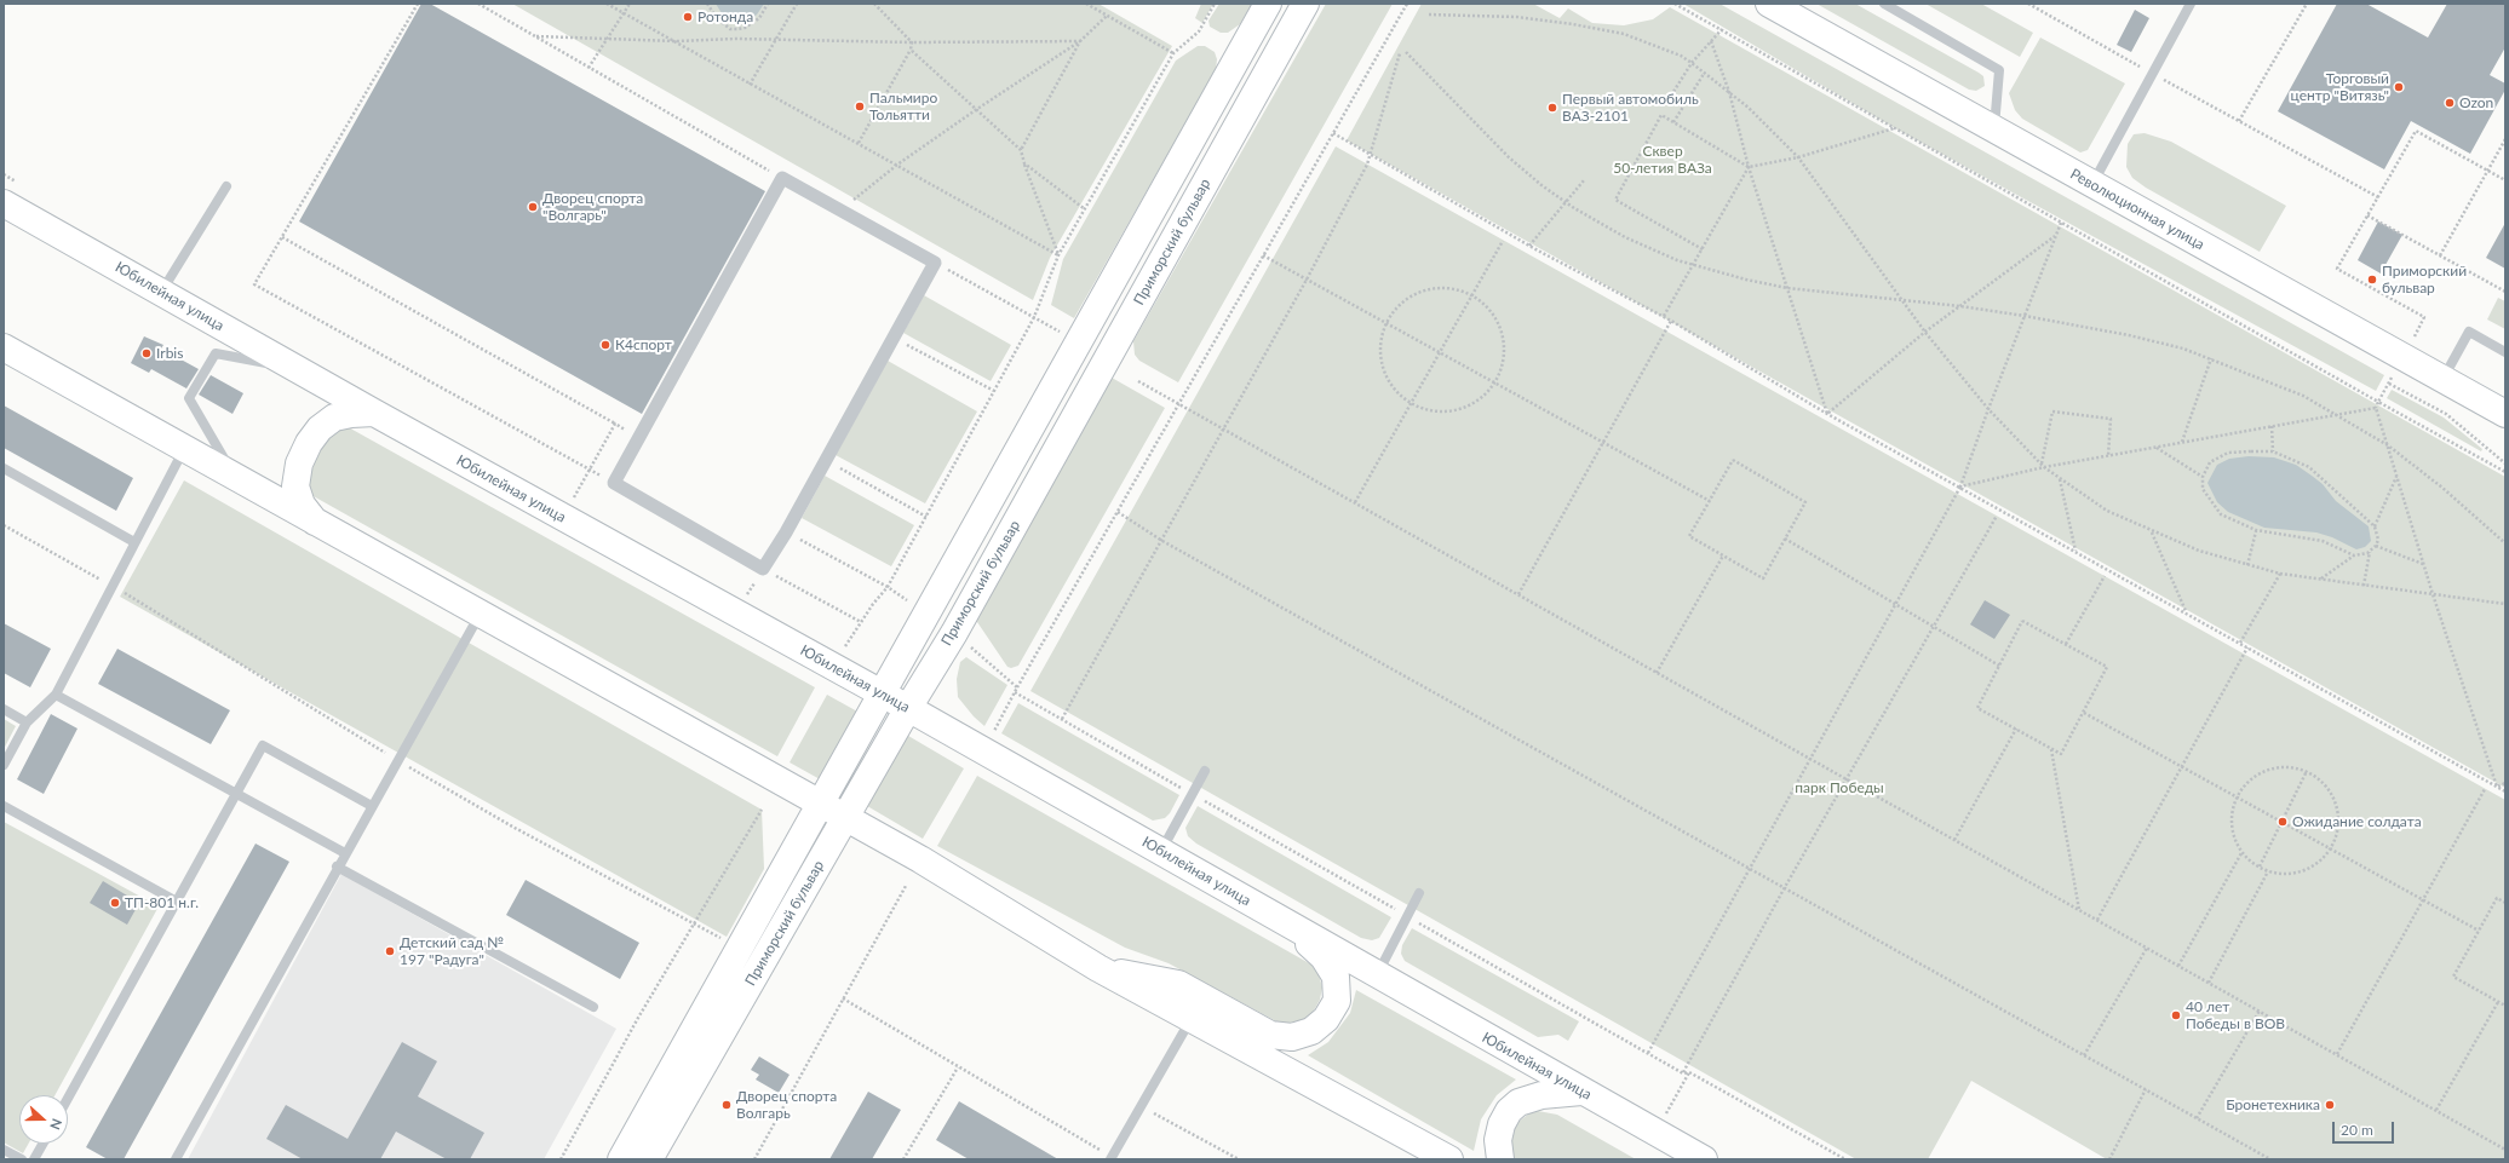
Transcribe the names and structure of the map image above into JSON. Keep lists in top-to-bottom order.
{
  "streets": {
    "main road": ["Революционная улица", "Приморский бульвар", "Юбилейная улица"]
  },
  "crossings": [
    ["Приморский бульвар", "Юбилейная улица"]
  ],
  "parks": ["Сквер 50-летия ВАЗа", "парк Победы"],
  "places": [
    "Ротонда",
    "Торговый центр \"Витязь\"",
    "Ozon",
    "Пальмиро Тольятти",
    "Первый автомобиль ВАЗ-2101",
    "Дворец спорта \"Волгарь\"",
    "Приморский бульвар",
    "К4спорт",
    "Irbis",
    "Ожидание солдата",
    "ТП-801 н.г.",
    "Детский сад № 197 \"Радуга\"",
    "40 лет Победы в ВОВ",
    "Дворец спорта Волгарь",
    "Бронетехника"
  ],
  "scale_bar": "20 m",
  "north": "right"
}
